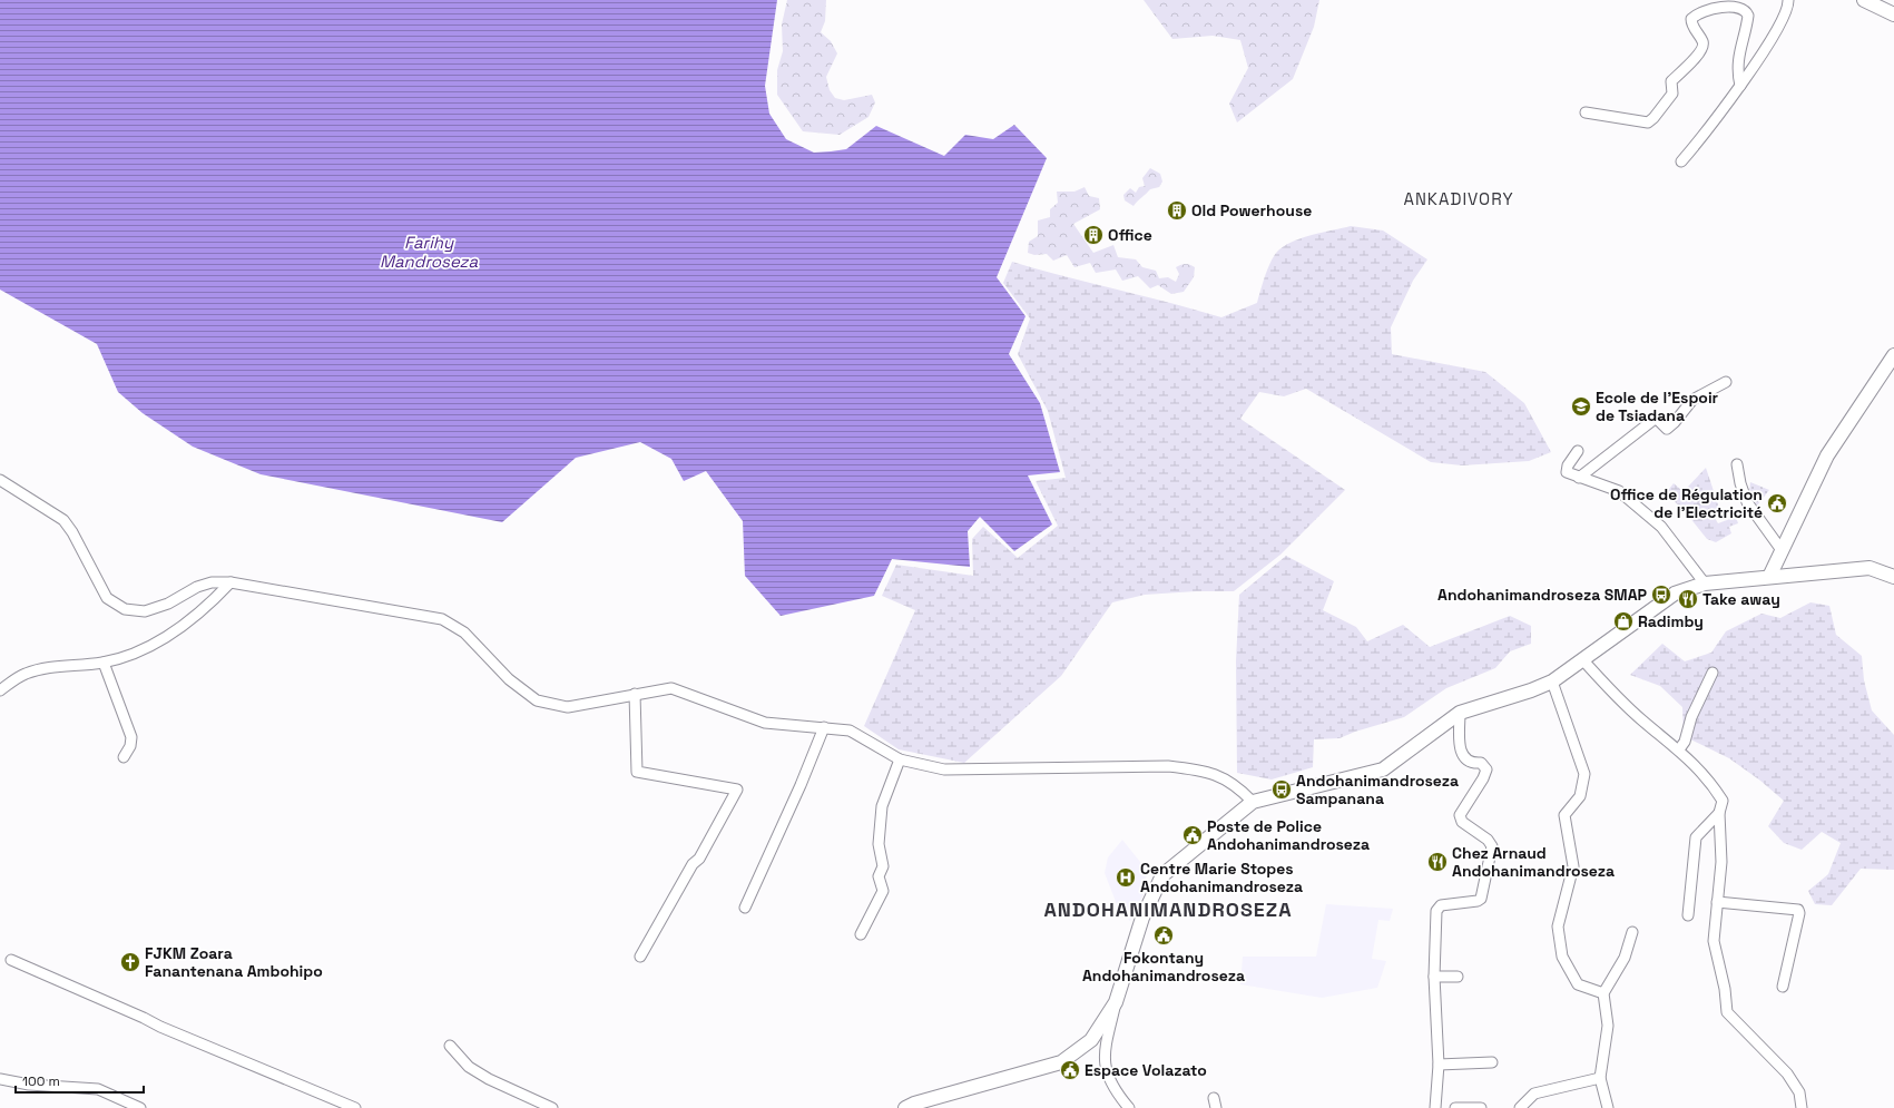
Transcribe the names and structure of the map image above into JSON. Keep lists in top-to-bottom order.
{
  "districts": ["ANKADIVORY", "ANDOHANIMANDROSEZA"],
  "water": ["Farihy Mandroseza"],
  "places": {
    "building": ["Old Powerhouse", "Office"],
    "school or university": ["Ecole de l'Espoir de Tsiadana"],
    "public building": [
      "Office de Régulation de l'Electricité",
      "Poste de Police Andohanimandroseza",
      "Fokontany Andohanimandroseza",
      "Espace Volazato"
    ],
    "bus stop": ["Andohanimandroseza SMAP", "Andohanimandroseza Sampanana"],
    "restaurant": ["Take away", "Chez Arnaud Andohanimandroseza"],
    "shop": ["Radimby"],
    "hospital": ["Centre Marie Stopes Andohanimandroseza"],
    "church": ["FJKM Zoara Fanantenana Ambohipo"]
  },
  "scale_bar": "100 m"
}
